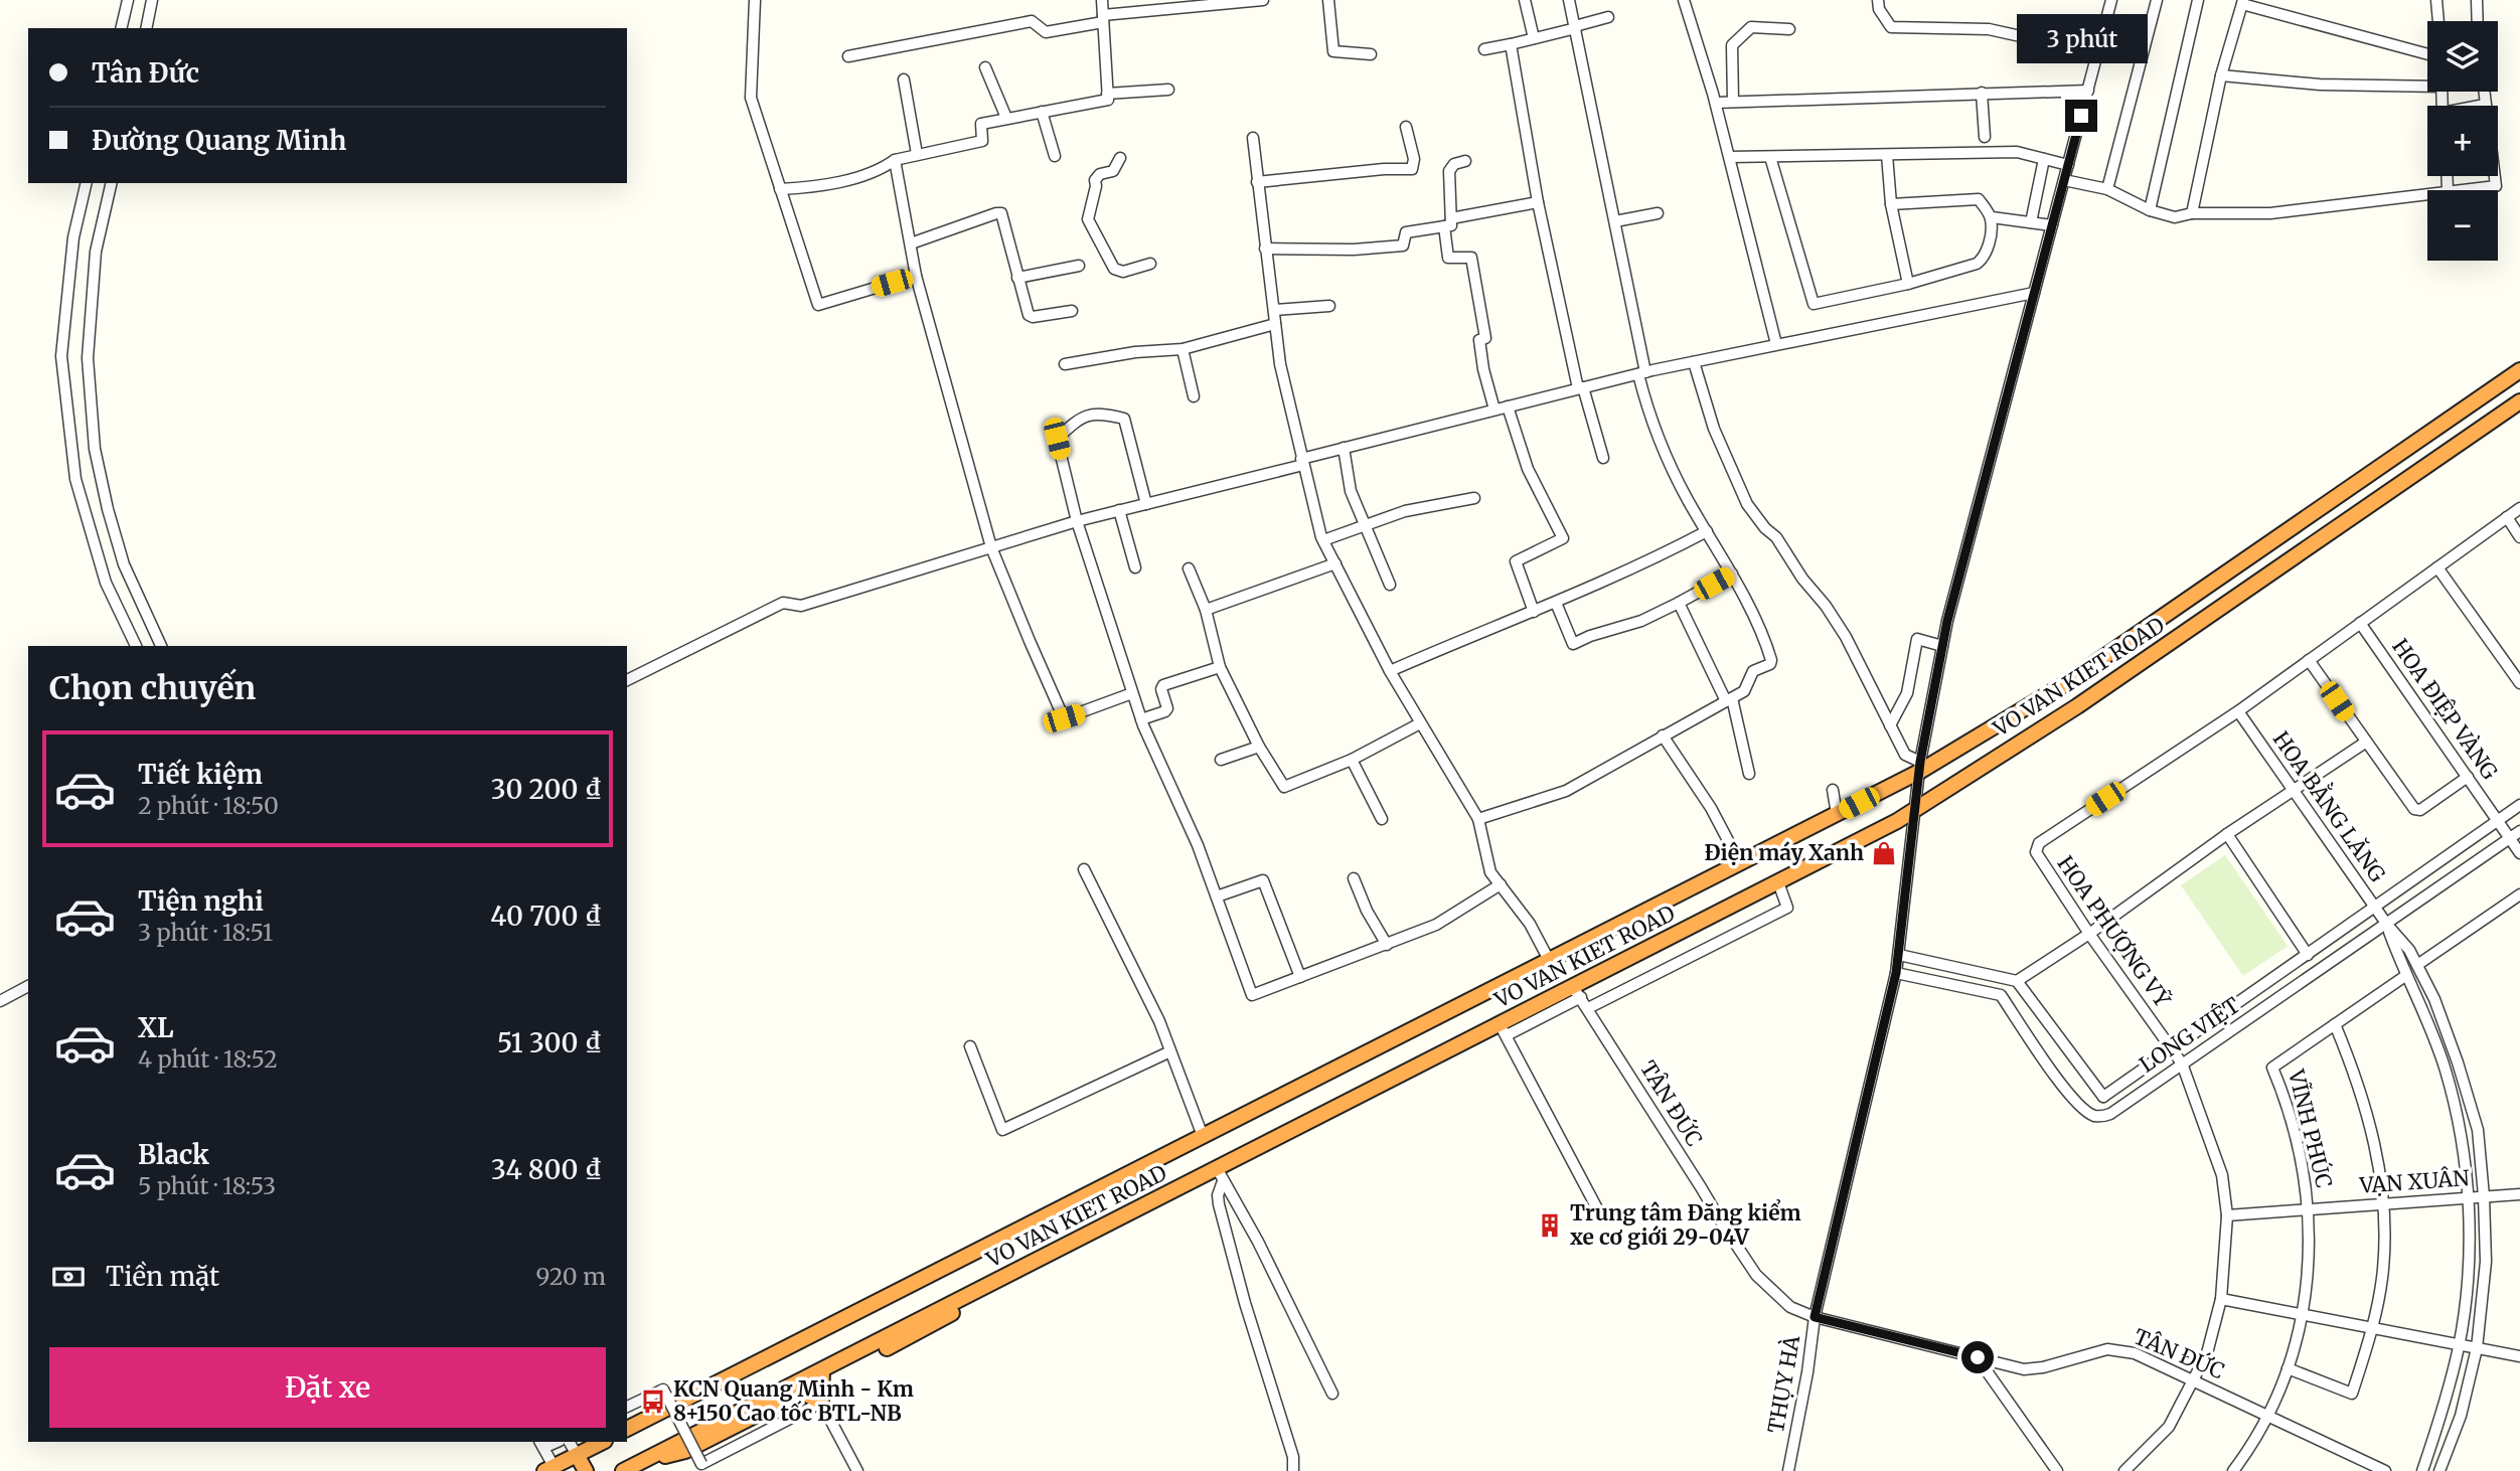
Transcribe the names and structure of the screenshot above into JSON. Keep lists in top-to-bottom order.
{
  "streets": {
    "highway": ["VO VAN KIET ROAD"],
    "street": [
      "HOA ĐIỆP VÀNG",
      "HOA BẰNG LĂNG",
      "HOA PHƯỢNG VỸ",
      "LONG VIỆT",
      "TÂN ĐỨC",
      "VĨNH PHÚC",
      "VẠN XUÂN",
      "THỤY HÀ"
    ]
  },
  "crossings": [
    ["VO VAN KIET ROAD", "TÂN ĐỨC"],
    ["VO VAN KIET ROAD", "THỤY HÀ"],
    ["HOA ĐIỆP VÀNG", "HOA PHƯỢNG VỸ"],
    ["HOA ĐIỆP VÀNG", "LONG VIỆT"],
    ["HOA BẰNG LĂNG", "HOA PHƯỢNG VỸ"],
    ["HOA BẰNG LĂNG", "LONG VIỆT"],
    ["HOA BẰNG LĂNG", "VĨNH PHÚC"],
    ["HOA BẰNG LĂNG", "VẠN XUÂN"],
    ["HOA PHƯỢNG VỸ", "LONG VIỆT"],
    ["HOA PHƯỢNG VỸ", "TÂN ĐỨC"],
    ["HOA PHƯỢNG VỸ", "VẠN XUÂN"],
    ["TÂN ĐỨC", "VĨNH PHÚC"],
    ["TÂN ĐỨC", "THỤY HÀ"],
    ["VĨNH PHÚC", "VẠN XUÂN"]
  ],
  "places": {
    "shop": ["Điện máy Xanh"],
    "building": ["Trung tâm Đăng kiểm xe cơ giới 29-04V"],
    "bus stop": ["KCN Quang Minh - Km 8+150 Cao tốc BTL-NB"]
  },
  "page": {
    "bubble": "3 phút",
    "map_buttons": ["+", "−"],
    "banner": ["Tân Đức", "Đường Quang Minh"],
    "heading": "Chọn chuyến",
    "list": [
      {
        "name": "Tiết kiệm",
        "note": "2 phút · 18:50",
        "value": "30 200 ₫"
      },
      {
        "name": "Tiện nghi",
        "note": "3 phút · 18:51",
        "value": "40 700 ₫"
      },
      {
        "name": "XL",
        "note": "4 phút · 18:52",
        "value": "51 300 ₫"
      },
      {
        "name": "Black",
        "note": "5 phút · 18:53",
        "value": "34 800 ₫"
      }
    ],
    "pay": ["Tiền mặt", "920 m"],
    "buttons": "Đặt xe"
  }
}
